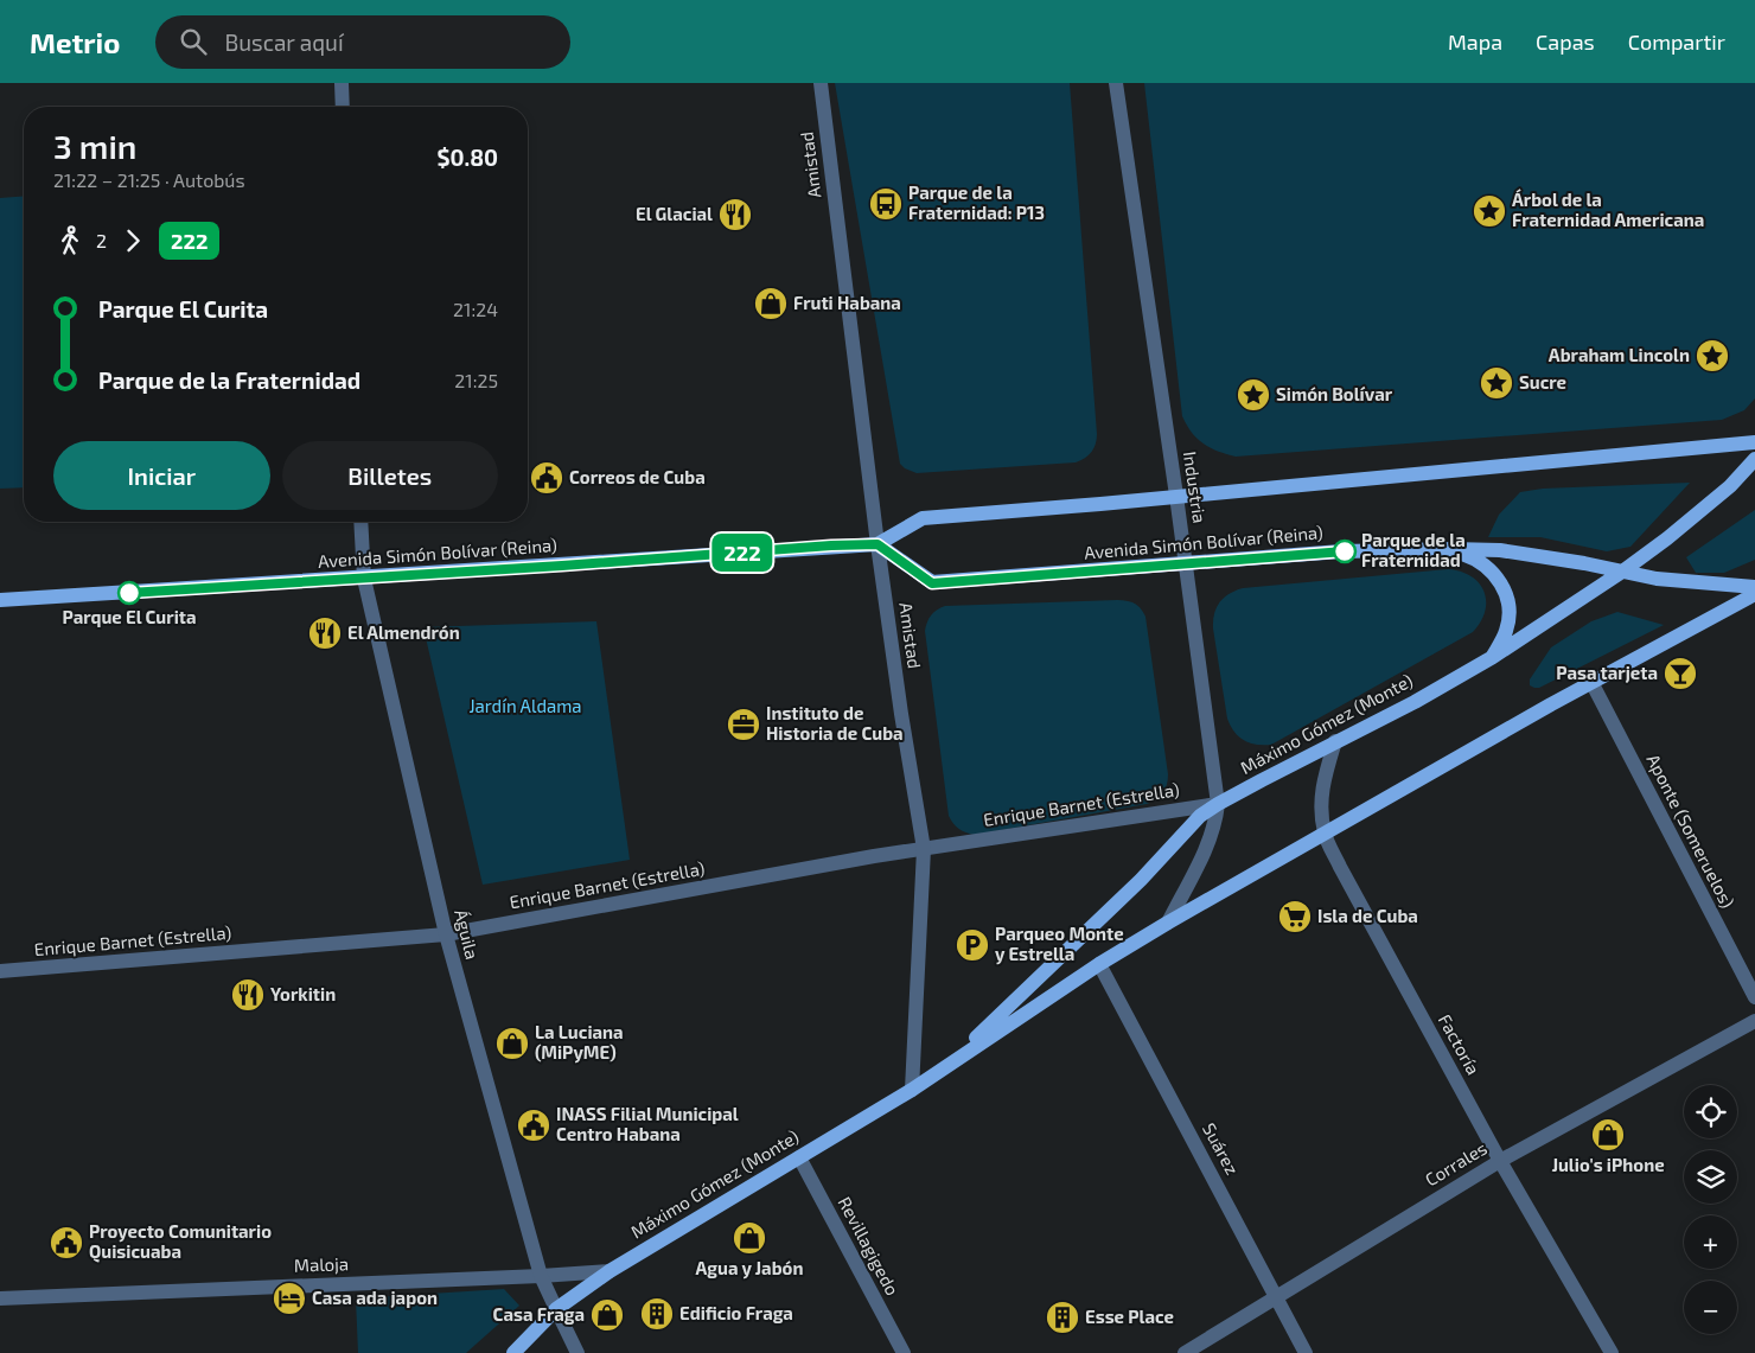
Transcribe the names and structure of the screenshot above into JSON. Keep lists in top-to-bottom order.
{
  "streets": {
    "main road": ["Avenida Simón Bolívar (Reina)", "Máximo Gómez (Monte)"],
    "street": [
      "Amistad",
      "Industria",
      "Enrique Barnet (Estrella)",
      "Aponte (Someruelos)",
      "Águila",
      "Factoría",
      "Suárez",
      "Corrales",
      "Revillagigedo",
      "Maloja"
    ]
  },
  "crossings": [
    ["Amistad", "Avenida Simón Bolívar (Reina)"],
    ["Amistad", "Máximo Gómez (Monte)"],
    ["Amistad", "Enrique Barnet (Estrella)"],
    ["Industria", "Avenida Simón Bolívar (Reina)"],
    ["Industria", "Máximo Gómez (Monte)"],
    ["Industria", "Enrique Barnet (Estrella)"],
    ["Avenida Simón Bolívar (Reina)", "Máximo Gómez (Monte)"],
    ["Avenida Simón Bolívar (Reina)", "Águila"],
    ["Máximo Gómez (Monte)", "Enrique Barnet (Estrella)"],
    ["Máximo Gómez (Monte)", "Aponte (Someruelos)"],
    ["Máximo Gómez (Monte)", "Águila"],
    ["Máximo Gómez (Monte)", "Factoría"],
    ["Máximo Gómez (Monte)", "Suárez"],
    ["Máximo Gómez (Monte)", "Revillagigedo"],
    ["Máximo Gómez (Monte)", "Maloja"],
    ["Enrique Barnet (Estrella)", "Águila"],
    ["Águila", "Maloja"],
    ["Factoría", "Corrales"],
    ["Suárez", "Corrales"]
  ],
  "parks": ["Jardín Aldama"],
  "places": {
    "bus stop": ["Parque de la Fraternidad: P13"],
    "place": [
      "Árbol de la Fraternidad Americana",
      "Abraham Lincoln",
      "Sucre",
      "Simón Bolívar"
    ],
    "restaurant": ["El Glacial", "El Almendrón", "Yorkitin"],
    "shop": [
      "Fruti Habana",
      "La Luciana (MiPyME)",
      "Julio's iPhone",
      "Agua y Jabón",
      "Casa Fraga"
    ],
    "public building": ["Correos de Cuba", "INASS Filial Municipal Centro Habana", "Proyecto Comunitario Quisicuaba"],
    "other": ["Parque de la Fraternidad", "Parque El Curita"],
    "bar": ["Pasa tarjeta"],
    "office": ["Instituto de Historia de Cuba"],
    "supermarket": ["Isla de Cuba"],
    "parking": ["Parqueo Monte y Estrella"],
    "hotel": ["Casa ada japon"],
    "building": ["Edificio Fraga", "Esse Place"]
  },
  "lines": ["bus line 222"],
  "page": {
    "header": "Metrio",
    "search": "Buscar aquí",
    "nav": ["Mapa", "Capas", "Compartir"],
    "on_map": "222",
    "heading": ["3 min", "21:22 – 21:25 · Autobús", "$0.80"],
    "legs": ["2", "222"],
    "list": [
      {
        "name": "Parque El Curita",
        "value": "21:24"
      },
      {
        "name": "Parque de la Fraternidad",
        "value": "21:25"
      }
    ],
    "buttons": ["Iniciar", "Billetes"],
    "map_buttons": ["+", "−"]
  }
}
